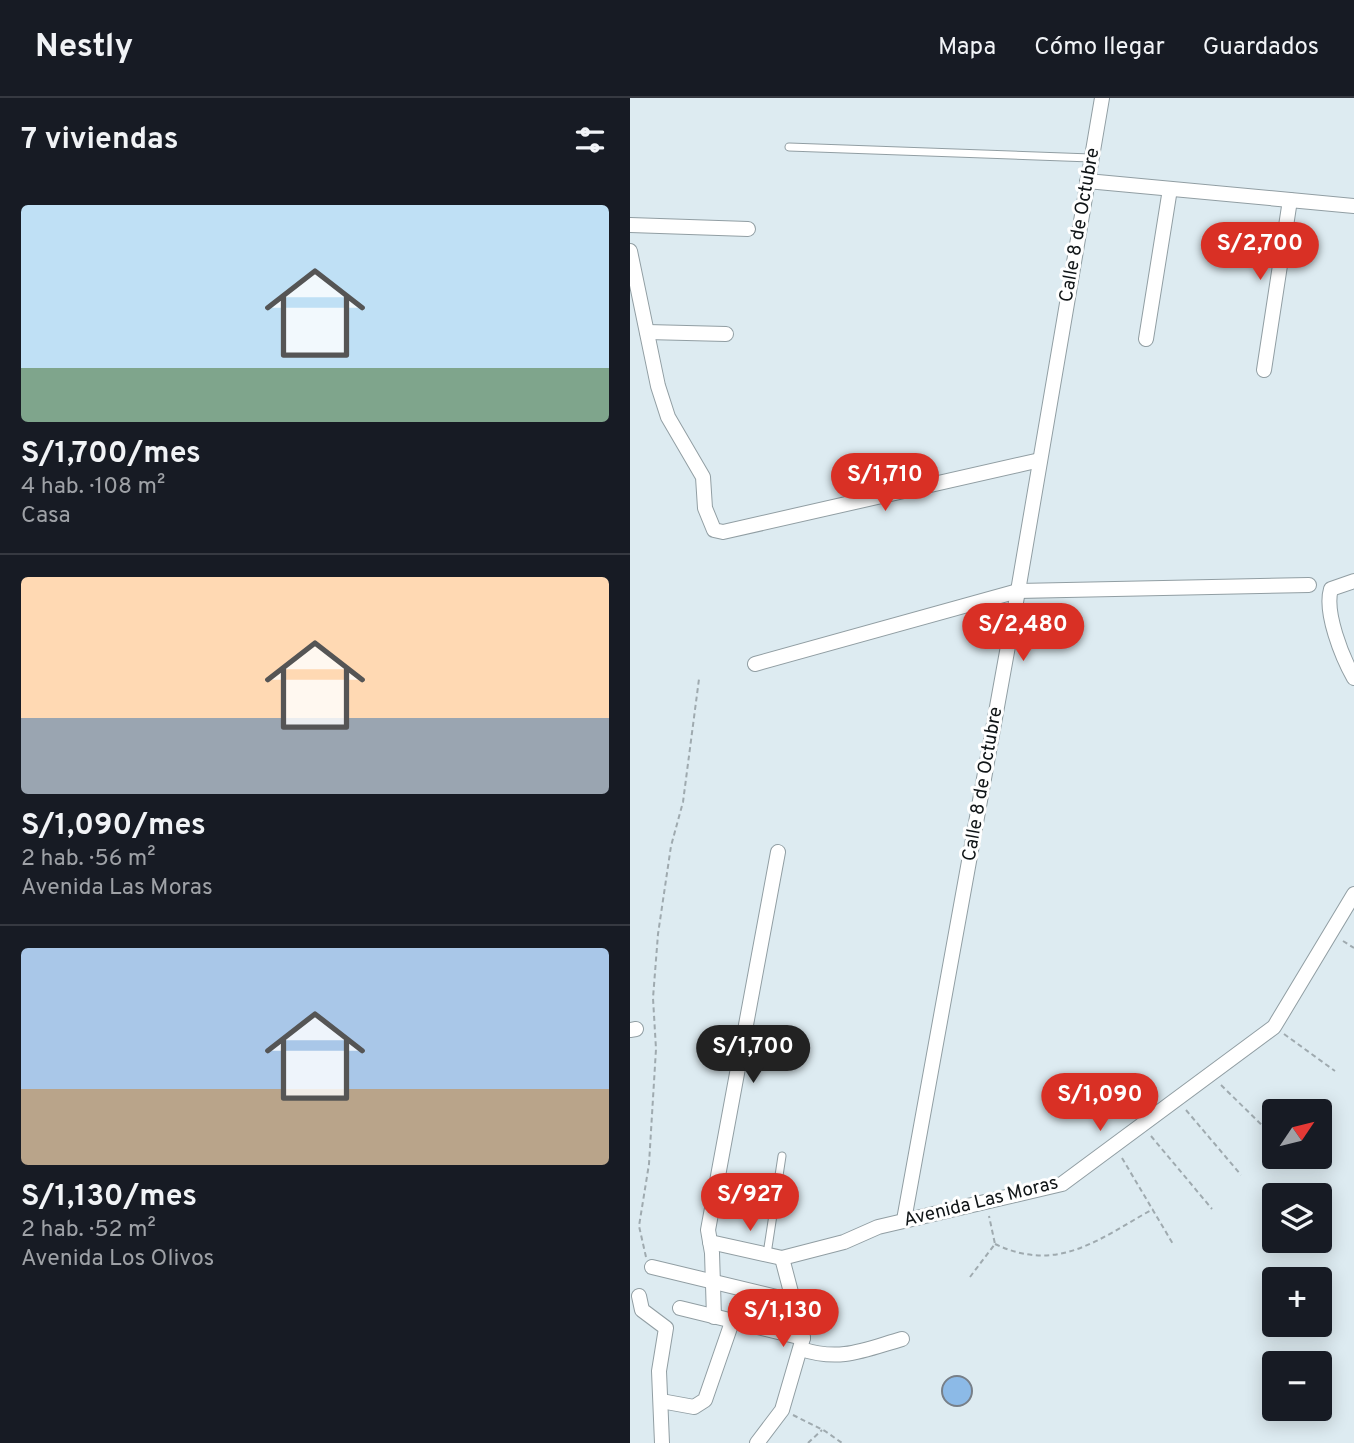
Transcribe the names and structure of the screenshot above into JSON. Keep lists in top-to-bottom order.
{
  "streets": {
    "street": ["Calle 8 de Octubre", "Avenida Las Moras"]
  },
  "crossings": [
    ["Calle 8 de Octubre", "Avenida Las Moras"]
  ],
  "north": "top right",
  "page": {
    "header": "Nestly",
    "nav": ["Mapa", "Cómo llegar", "Guardados"],
    "heading": "7 viviendas",
    "list": [
      {
        "name": "S/1,700/mes",
        "note": "4 hab. · 108 m² · Casa"
      },
      {
        "name": "S/1,090/mes",
        "note": "2 hab. · 56 m² · Avenida Las Moras"
      },
      {
        "name": "S/1,130/mes",
        "note": "2 hab. · 52 m² · Avenida Los Olivos"
      }
    ],
    "price": [
      "S/2,700",
      "S/1,710",
      "S/2,480",
      "S/1,700",
      "S/1,090",
      "S/927",
      "S/1,130"
    ],
    "map_buttons": ["+", "−"]
  }
}
